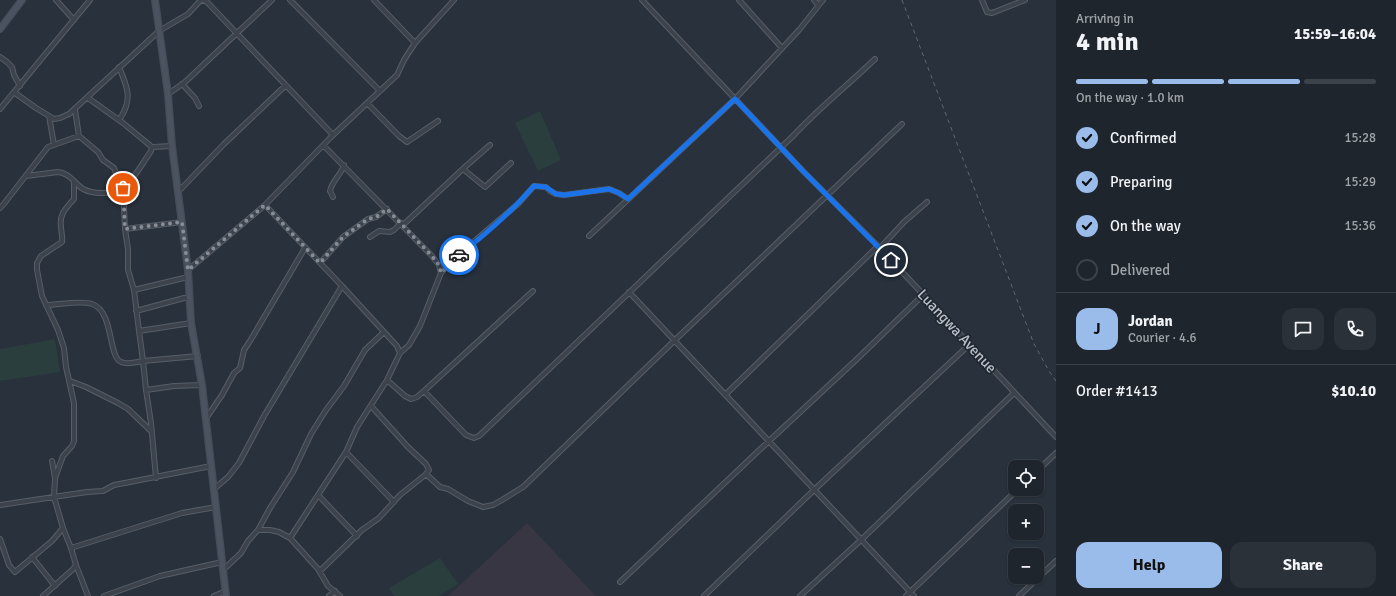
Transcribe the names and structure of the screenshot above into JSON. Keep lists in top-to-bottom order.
{
  "streets": {
    "street": ["Luangwa Avenue"]
  },
  "page": {
    "heading": ["4 min", "Arriving in", "15:59–16:04"],
    "panel": [
      "Jordan",
      "Courier · 4.6",
      "Order #1413",
      "$10.10"
    ],
    "bar": "On the way · 1.0 km",
    "list": [
      ["Confirmed", "15:28"],
      ["Preparing", "15:29"],
      ["On the way", "15:36"],
      "Delivered"
    ],
    "round": "J",
    "map_buttons": ["+", "−"],
    "buttons": ["Help", "Share"]
  }
}
